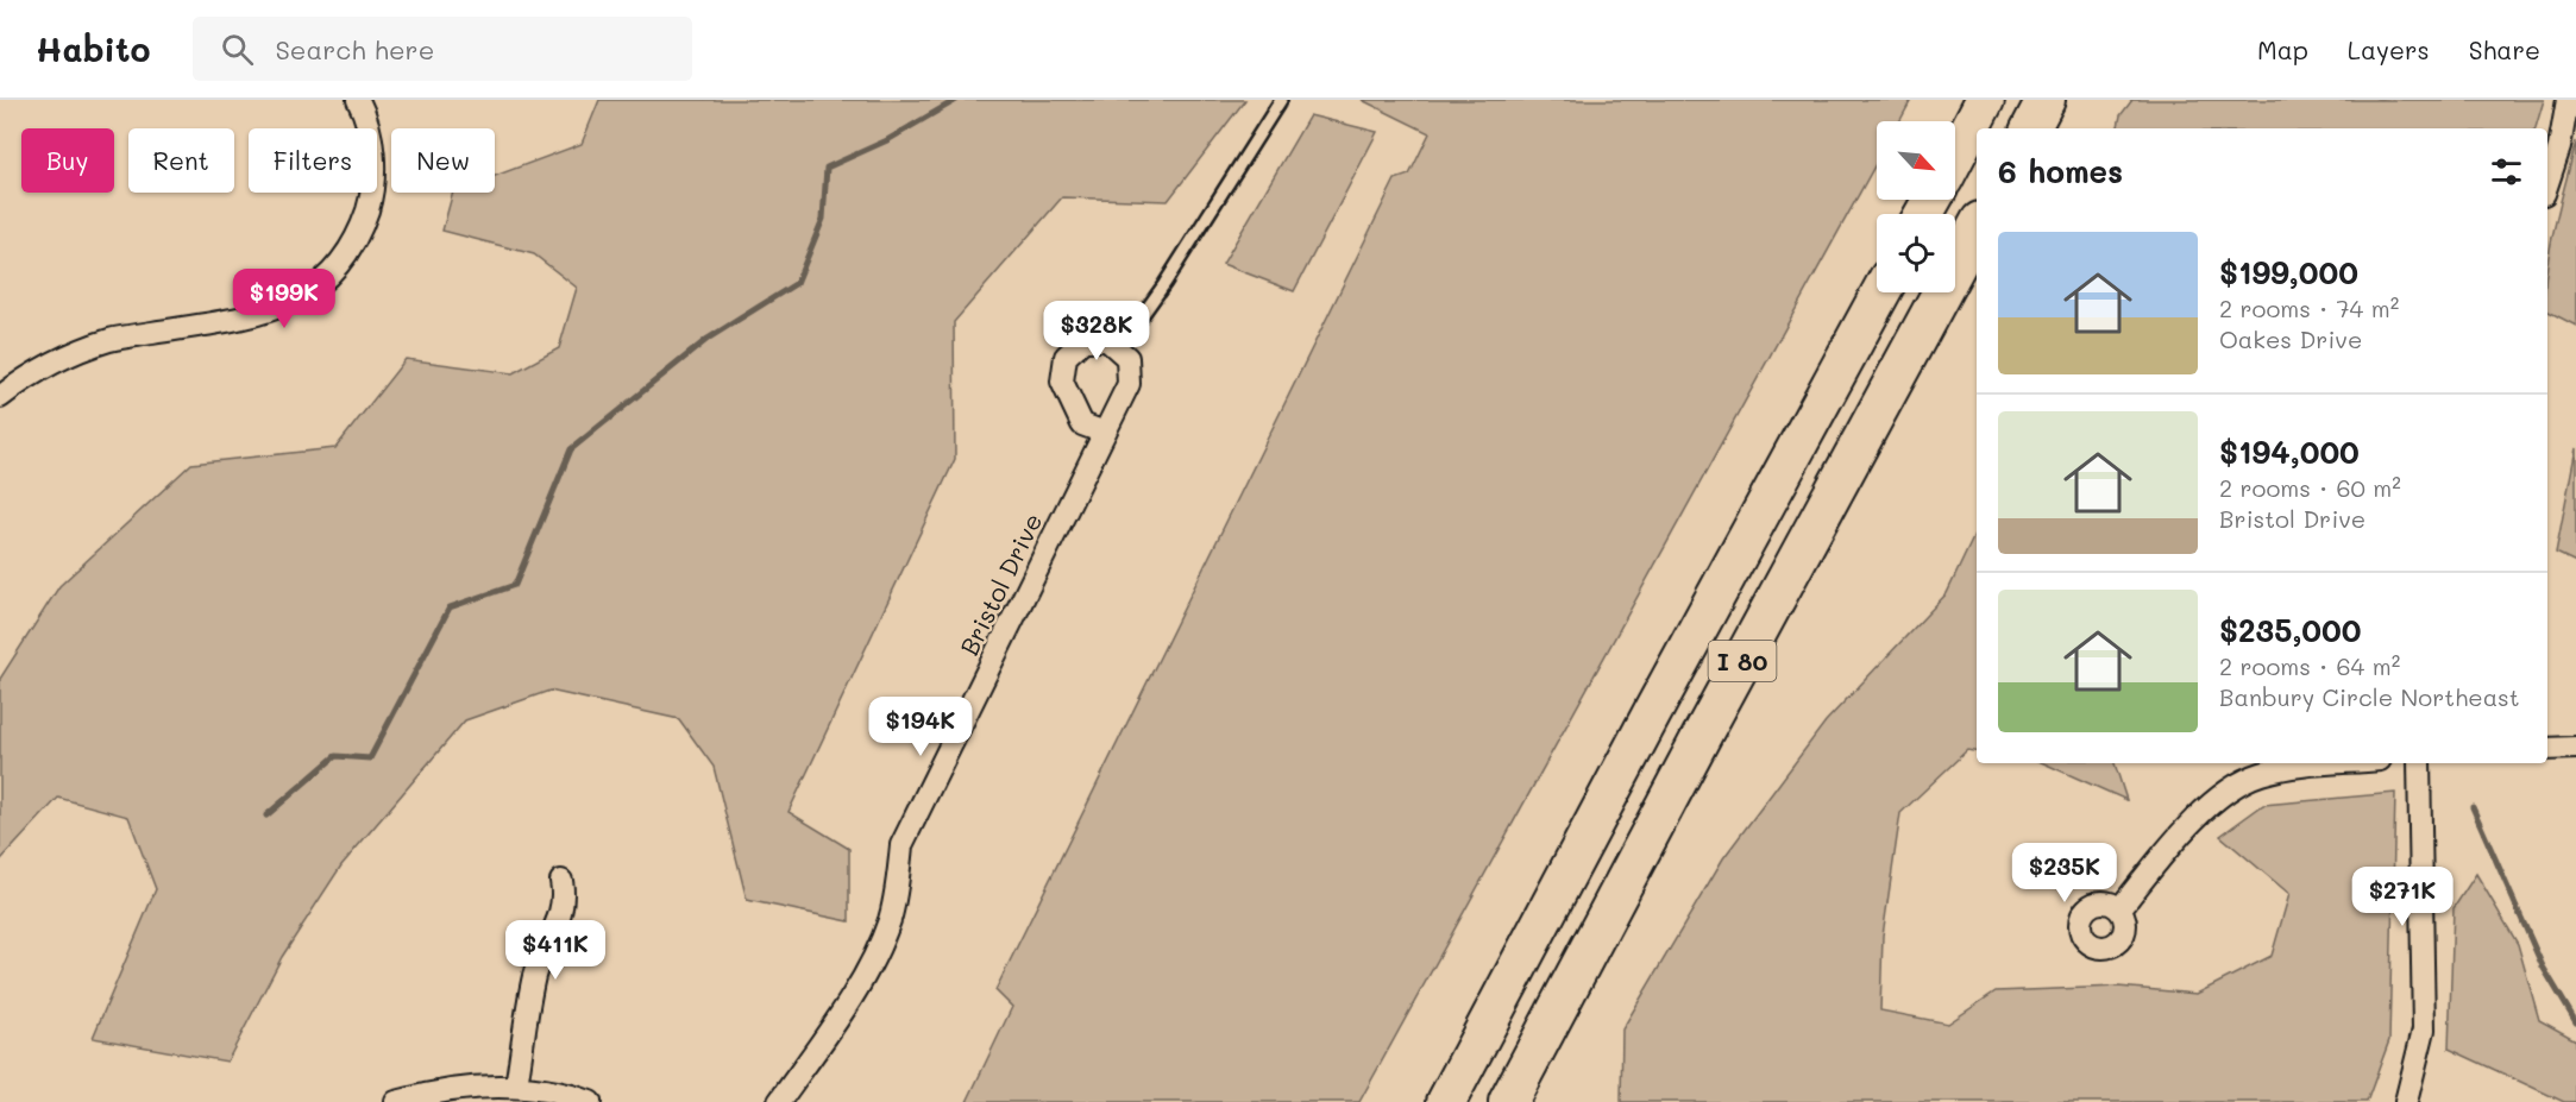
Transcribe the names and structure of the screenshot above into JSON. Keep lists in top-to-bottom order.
{
  "streets": {
    "highway": ["I 80"],
    "street": ["Bristol Drive"]
  },
  "north": "bottom right",
  "page": {
    "header": "Habito",
    "search": "Search here",
    "nav": ["Map", "Layers", "Share"],
    "chip": [
      "Buy",
      "Rent",
      "Filters",
      "New"
    ],
    "heading": "6 homes",
    "list": [
      {
        "name": "$199,000",
        "note": "2 rooms · 74 m² · Oakes Drive"
      },
      {
        "name": "$194,000",
        "note": "2 rooms · 60 m² · Bristol Drive"
      },
      {
        "name": "$235,000",
        "note": "2 rooms · 64 m² · Banbury Circle Northeast"
      }
    ],
    "price": [
      "$199K",
      "$328K",
      "$194K",
      "$235K",
      "$271K",
      "$411K"
    ]
  }
}
